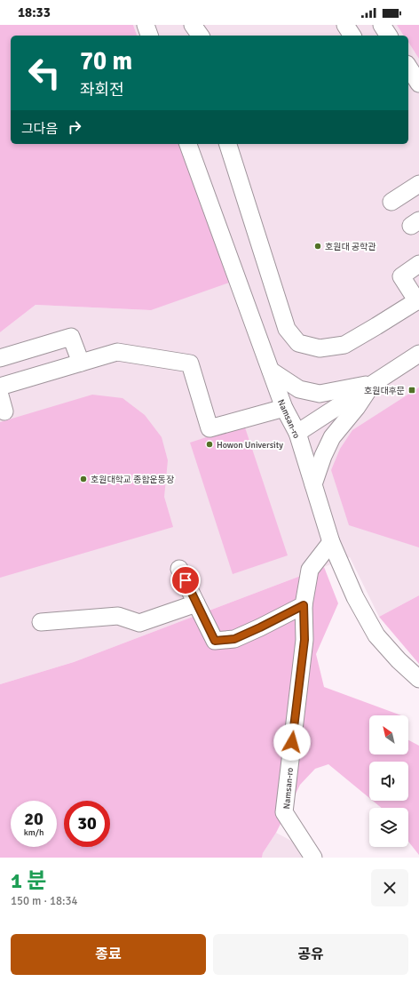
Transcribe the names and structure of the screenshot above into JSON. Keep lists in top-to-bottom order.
{
  "streets": {
    "street": ["Namsan-ro"]
  },
  "places": {
    "other": ["호원대 공학관", "Howon University", "호원대학교 종합운동장"],
    "transit": ["호원대후문"]
  },
  "north": "top left",
  "page": {
    "status": "18:33",
    "turn": ["70 m", "좌회전"],
    "then": "그다음",
    "speed": "20 km/h",
    "limit": "30",
    "heading": ["1 분", "150 m · 18:34"],
    "buttons": ["종료", "공유"]
  }
}
